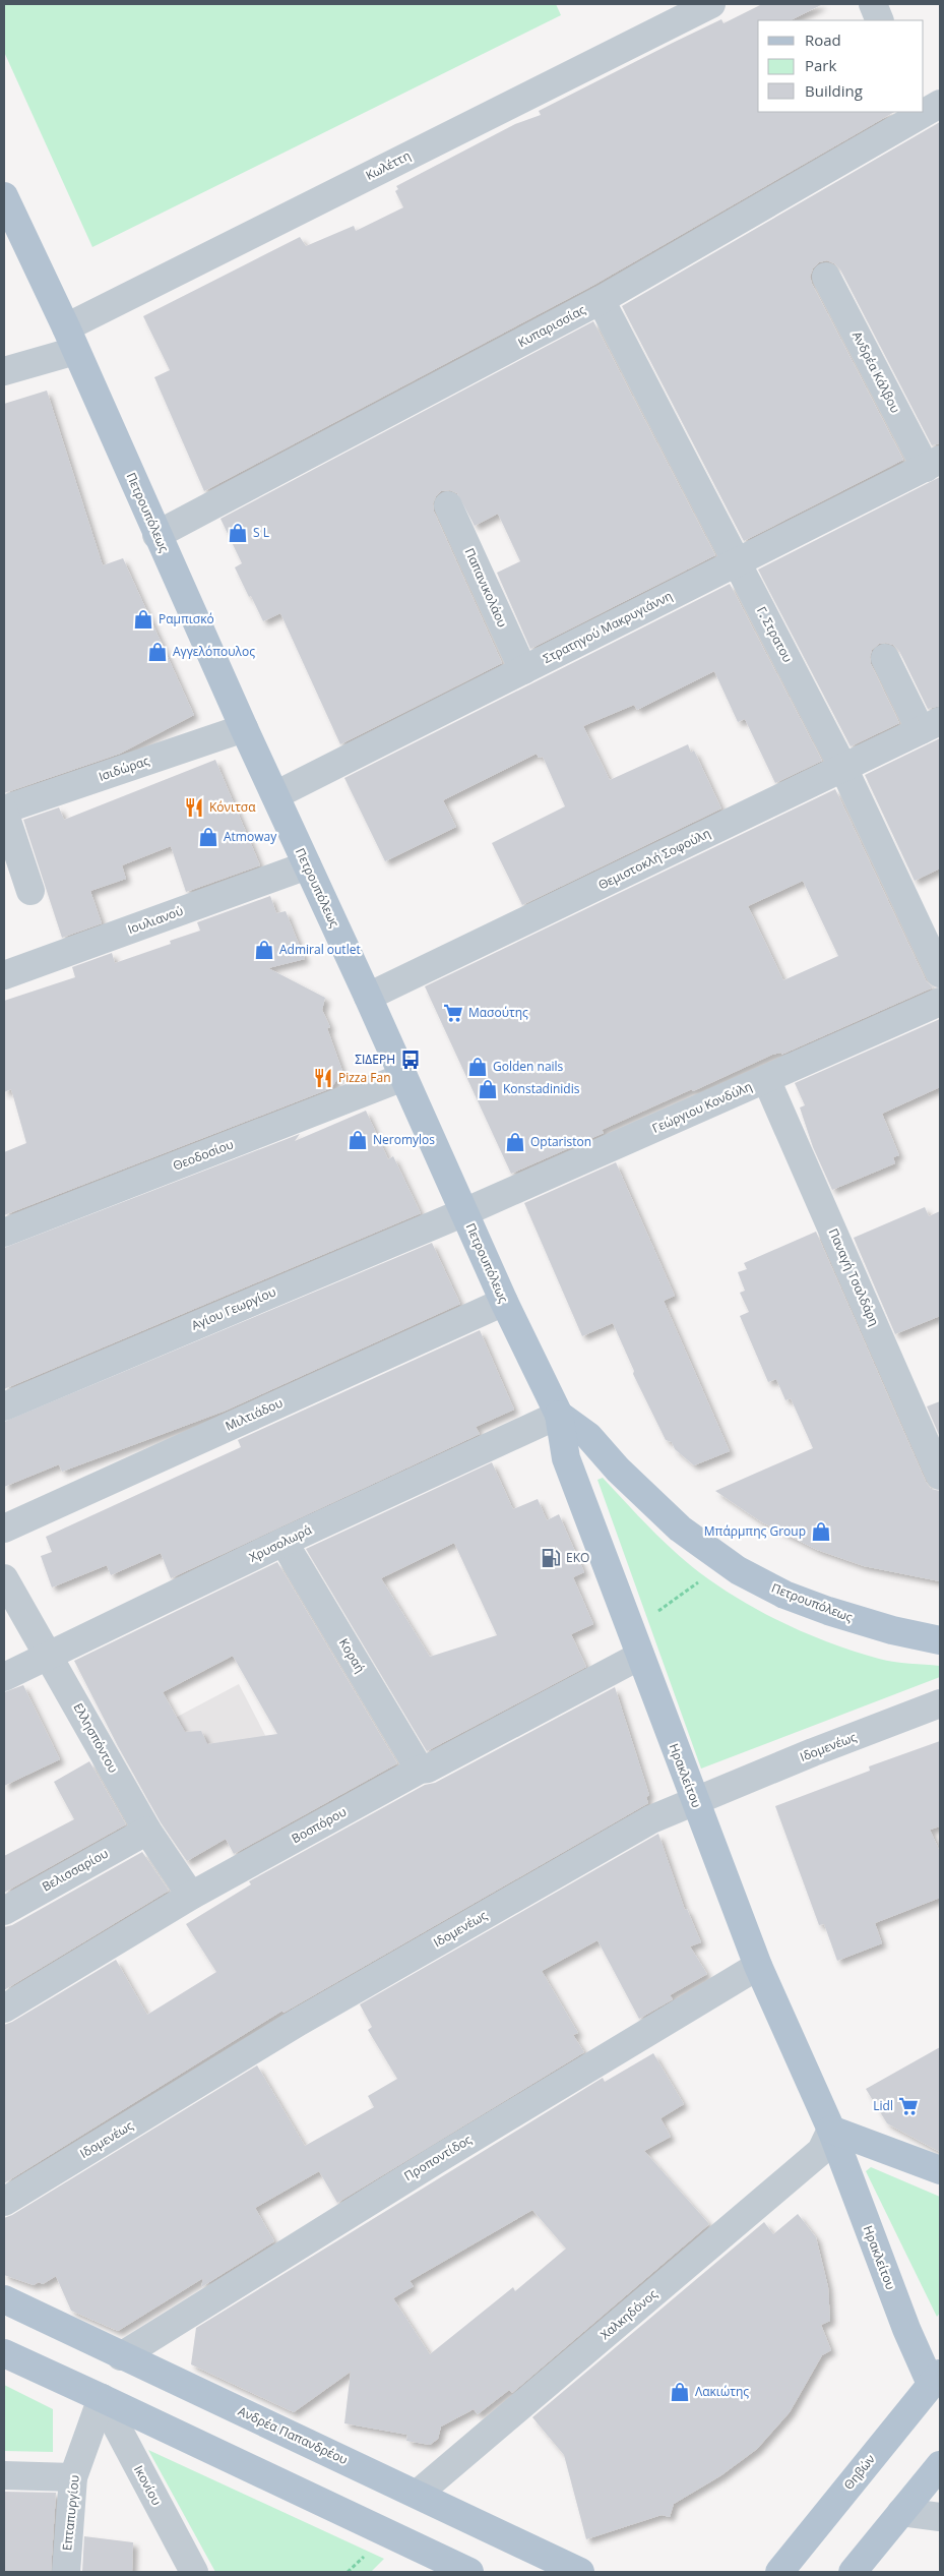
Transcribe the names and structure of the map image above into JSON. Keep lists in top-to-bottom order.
{
  "streets": {
    "main road": [
      "Πετρουπόλεως",
      "Ηρακλείτου",
      "Ανδρέα Παπανδρέου",
      "Θηβών"
    ],
    "street": [
      "Κωλέττη",
      "Κυπαρισσίας",
      "Ανδρέα Κάλβου",
      "Παπανικολάου",
      "Στρατηγού Μακρυγιάννη",
      "Γ. Στρατου",
      "Ισιδώρας",
      "Θεμιστοκλή Σοφούλη",
      "Ιουλιανού",
      "Γεώργιου Κονδύλη",
      "Θεοδοσίου",
      "Παναγή Τσαλδάρη",
      "Αγίου Γεωργίου",
      "Μιλτιάδου",
      "Χρυσολωρά",
      "Κοραή",
      "Ελλησπόντου",
      "Ιδομενέως",
      "Βοσπόρου",
      "Βελισσαρίου",
      "Προποντίδος",
      "Χαλκηδόνος",
      "Ικονίου",
      "Επταπυργίου"
    ]
  },
  "crossings": [
    ["Κωλέττη", "Πετρουπόλεως"],
    ["Κυπαρισσίας", "Πετρουπόλεως"],
    ["Κυπαρισσίας", "Γ. Στρατου"],
    ["Ανδρέα Κάλβου", "Στρατηγού Μακρυγιάννη"],
    ["Πετρουπόλεως", "Στρατηγού Μακρυγιάννη"],
    ["Πετρουπόλεως", "Ισιδώρας"],
    ["Πετρουπόλεως", "Θεμιστοκλή Σοφούλη"],
    ["Πετρουπόλεως", "Ιουλιανού"],
    ["Πετρουπόλεως", "Γεώργιου Κονδύλη"],
    ["Πετρουπόλεως", "Θεοδοσίου"],
    ["Πετρουπόλεως", "Αγίου Γεωργίου"],
    ["Πετρουπόλεως", "Μιλτιάδου"],
    ["Πετρουπόλεως", "Χρυσολωρά"],
    ["Πετρουπόλεως", "Ηρακλείτου"],
    ["Παπανικολάου", "Στρατηγού Μακρυγιάννη"],
    ["Στρατηγού Μακρυγιάννη", "Γ. Στρατου"],
    ["Γ. Στρατου", "Θεμιστοκλή Σοφούλη"],
    ["Γεώργιου Κονδύλη", "Παναγή Τσαλδάρη"],
    ["Γεώργιου Κονδύλη", "Αγίου Γεωργίου"],
    ["Χρυσολωρά", "Κοραή"],
    ["Χρυσολωρά", "Ελλησπόντου"],
    ["Χρυσολωρά", "Ηρακλείτου"],
    ["Κοραή", "Βοσπόρου"],
    ["Ελλησπόντου", "Βοσπόρου"],
    ["Ελλησπόντου", "Βελισσαρίου"],
    ["Ιδομενέως", "Ηρακλείτου"],
    ["Ηρακλείτου", "Βοσπόρου"],
    ["Ηρακλείτου", "Προποντίδος"],
    ["Ηρακλείτου", "Χαλκηδόνος"],
    ["Ηρακλείτου", "Θηβών"],
    ["Προποντίδος", "Ανδρέα Παπανδρέου"],
    ["Χαλκηδόνος", "Ανδρέα Παπανδρέου"],
    ["Ικονίου", "Επταπυργίου"]
  ],
  "places": {
    "shop": [
      "S L",
      "Ραμπισκό",
      "Αγγελόπουλος",
      "Atmoway",
      "Admiral outlet",
      "Golden nails",
      "Konstadinidis",
      "Neromylos",
      "Optariston",
      "Μπάρμπης Group",
      "Λακιώτης"
    ],
    "restaurant": ["Κόνιτσα", "Pizza Fan"],
    "supermarket": ["Μασούτης", "Lidl"],
    "bus stop": ["ΣΙΔΕΡΗ"],
    "fuel station": ["ΕΚΟ"]
  },
  "legend": ["Road", "Park", "Building"]
}
